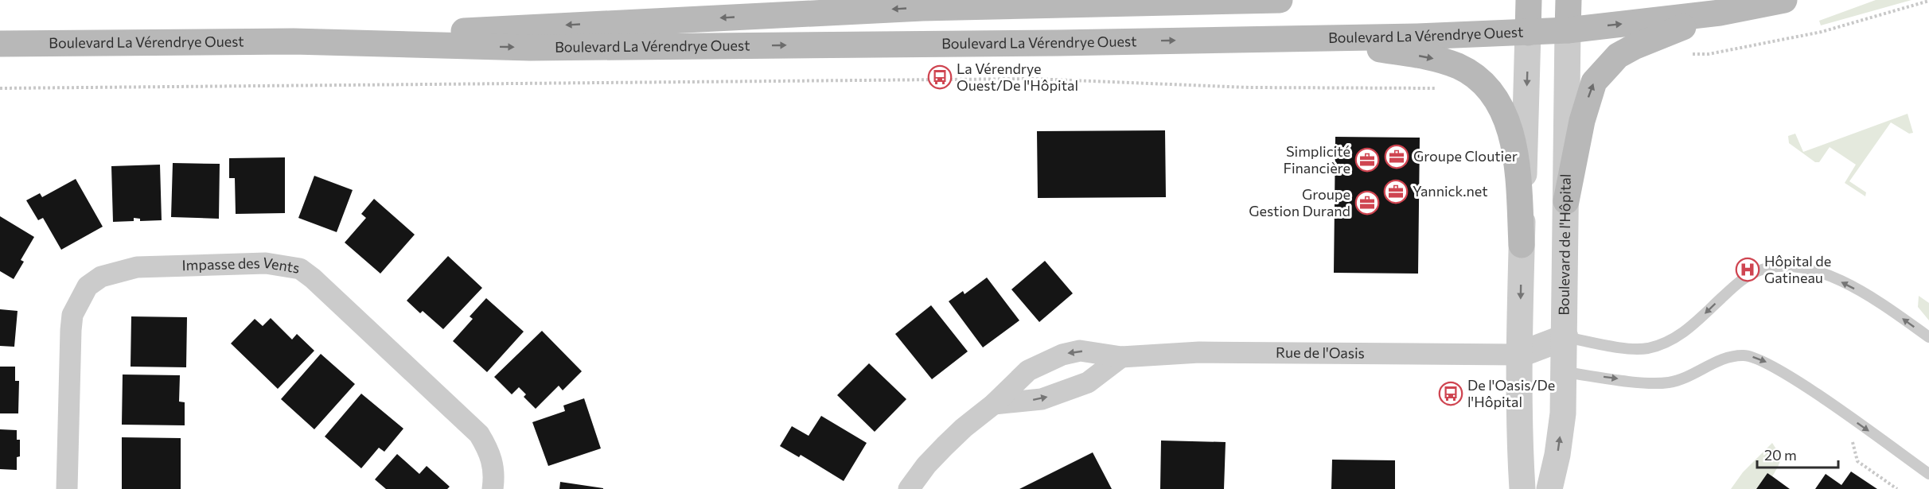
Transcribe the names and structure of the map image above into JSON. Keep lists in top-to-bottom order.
{
  "streets": {
    "main road": ["Boulevard La Vérendrye Ouest", "Boulevard de l'Hôpital"],
    "street": ["Impasse des Vents", "Rue de l'Oasis"]
  },
  "crossings": [
    ["Boulevard La Vérendrye Ouest", "Boulevard de l'Hôpital"]
  ],
  "places": {
    "bus stop": ["La Vérendrye Ouest/De l'Hôpital", "De l'Oasis/De l'Hôpital"],
    "office": [
      "Groupe Cloutier",
      "Simplicité Financière",
      "Yannick.net",
      "Groupe Gestion Durand"
    ],
    "hospital": ["Hôpital de Gatineau"]
  },
  "scale_bar": "20 m"
}
